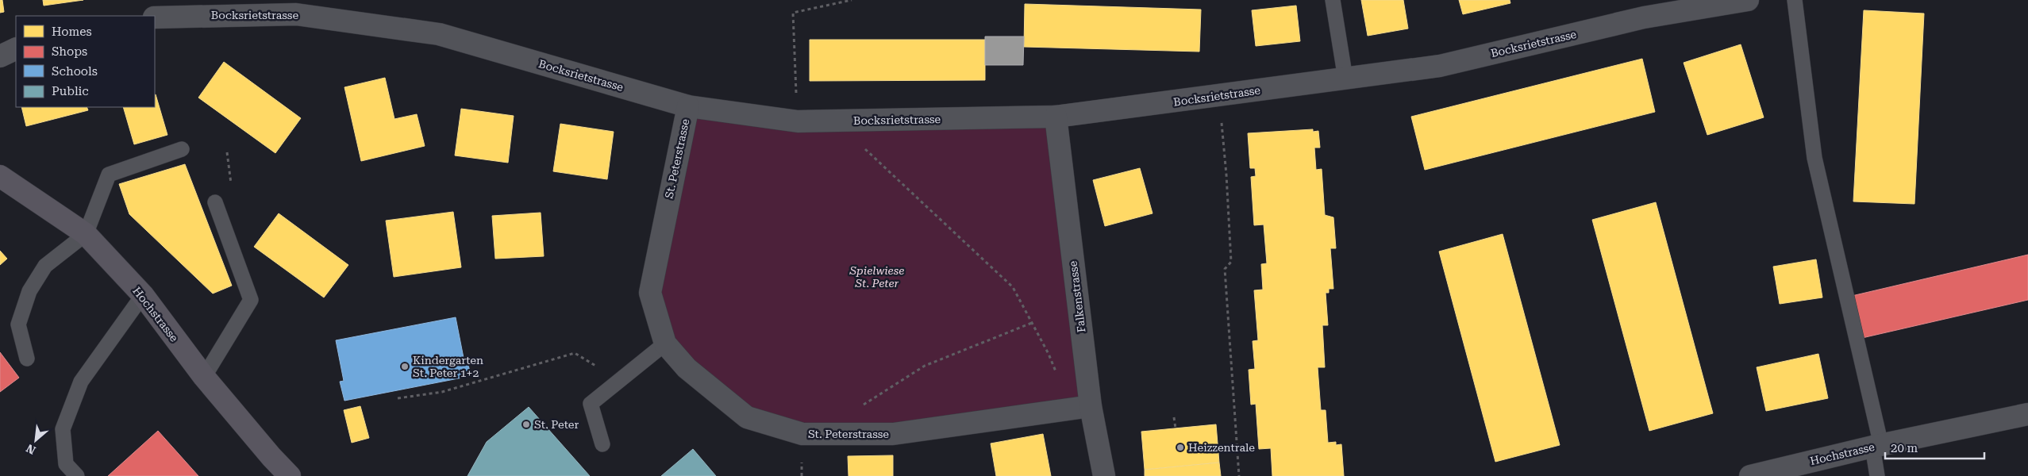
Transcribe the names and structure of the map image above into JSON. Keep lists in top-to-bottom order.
{
  "streets": {
    "main road": ["Hochstrasse"],
    "street": ["Bocksrietstrasse", "St. Peterstrasse", "Falkenstrasse"]
  },
  "crossings": [
    ["Bocksrietstrasse", "St. Peterstrasse"],
    ["Bocksrietstrasse", "Falkenstrasse"],
    ["St. Peterstrasse", "Falkenstrasse"]
  ],
  "parks": ["Spielwiese St. Peter"],
  "places": ["Kindergarten St. Peter 1+2", "St. Peter", "Heizzentrale"],
  "legend": [
    "Homes",
    "Shops",
    "Schools",
    "Public"
  ],
  "scale_bar": "20 m",
  "north": "bottom left"
}
